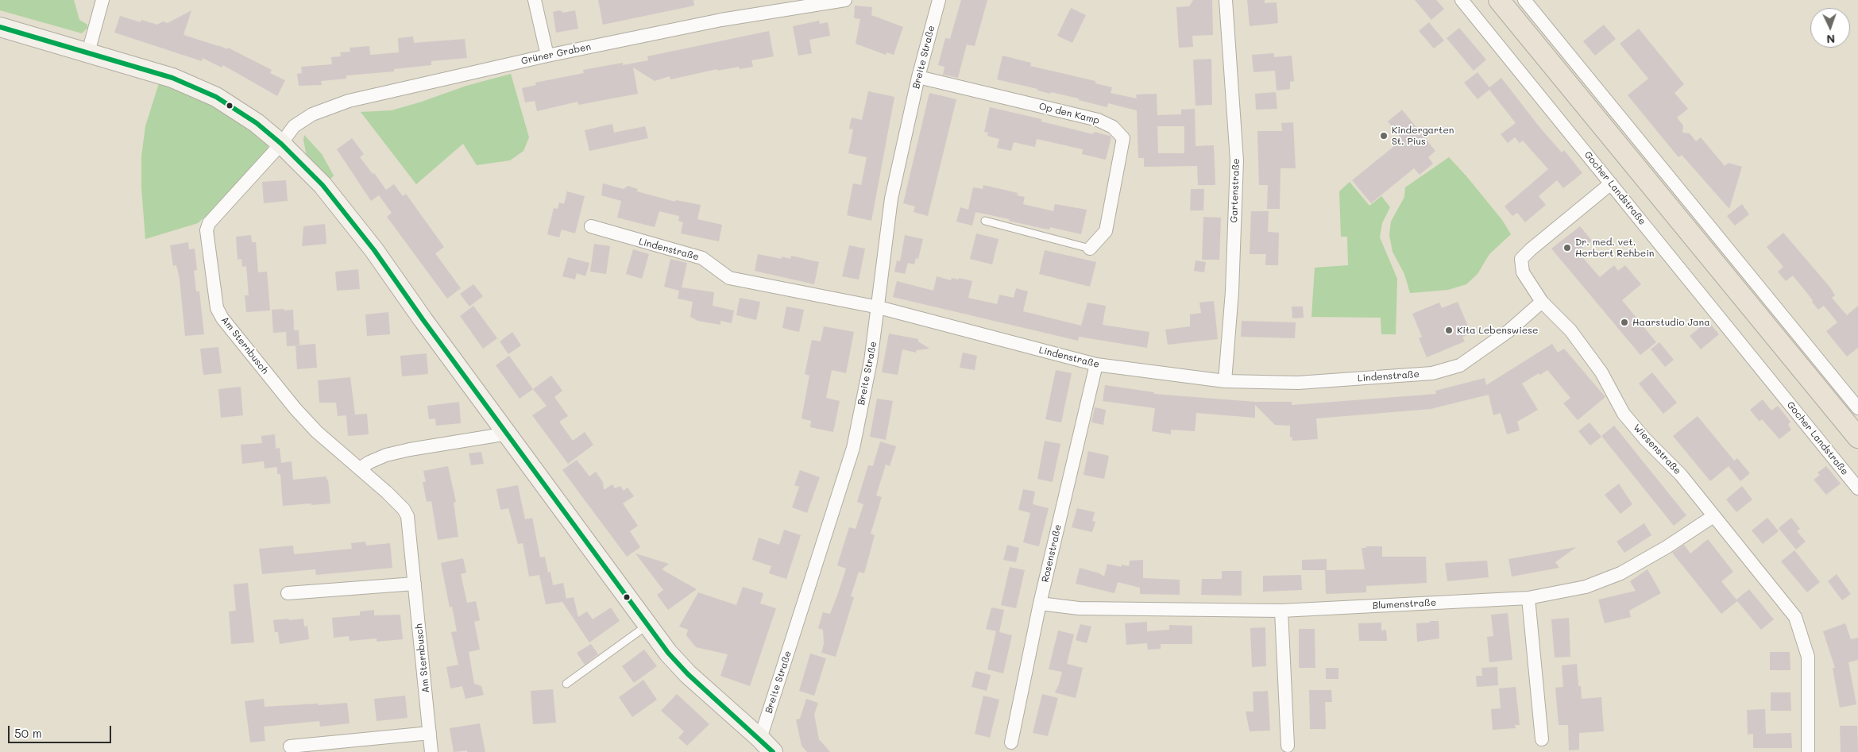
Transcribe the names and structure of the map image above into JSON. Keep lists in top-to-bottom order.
{
  "streets": {
    "street": [
      "Grüner Graben",
      "Breite Straße",
      "Op den Kamp",
      "Gocher Landstraße",
      "Gartenstraße",
      "Lindenstraße",
      "Am Sternbusch",
      "Wiesenstraße",
      "Rosenstraße",
      "Blumenstraße"
    ]
  },
  "crossings": [
    ["Grüner Graben", "Am Sternbusch"],
    ["Breite Straße", "Op den Kamp"],
    ["Breite Straße", "Lindenstraße"],
    ["Gocher Landstraße", "Wiesenstraße"],
    ["Gartenstraße", "Lindenstraße"],
    ["Lindenstraße", "Wiesenstraße"],
    ["Lindenstraße", "Rosenstraße"],
    ["Wiesenstraße", "Blumenstraße"],
    ["Rosenstraße", "Blumenstraße"]
  ],
  "places": [
    "Kindergarten St. Pius",
    "Dr. med. vet. Herbert Rehbein",
    "Haarstudio Jana",
    "Kita Lebenswiese"
  ],
  "scale_bar": "50 m",
  "north": "bottom"
}
